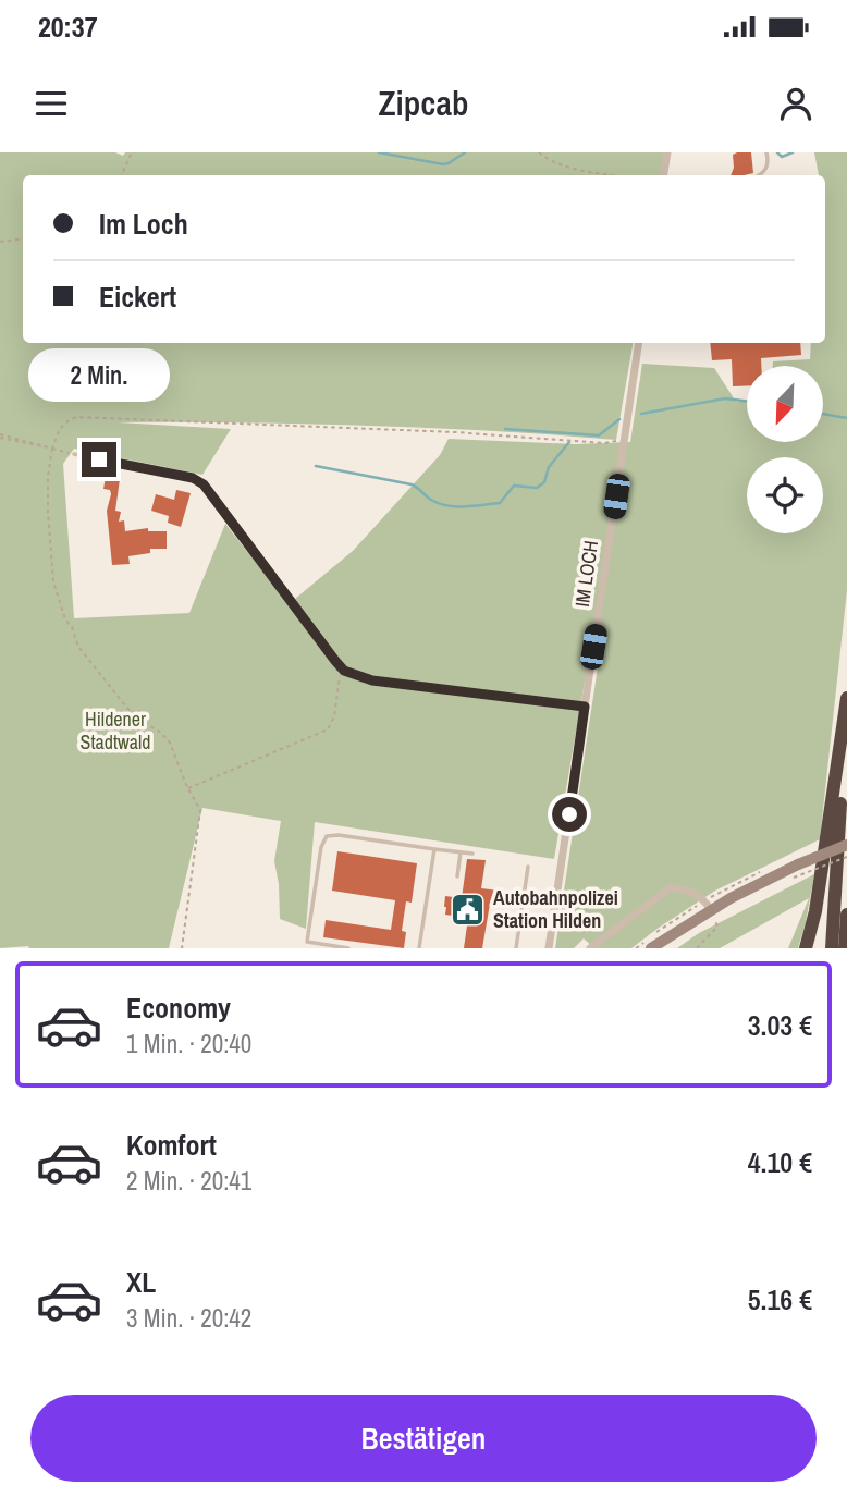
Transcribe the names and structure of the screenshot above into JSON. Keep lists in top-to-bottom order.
{
  "streets": {
    "street": ["IM LOCH"]
  },
  "parks": ["Hildener Stadtwald"],
  "places": {
    "public building": ["Autobahnpolizei Station Hilden"]
  },
  "north": "bottom left",
  "page": {
    "status": "20:37",
    "header": "Zipcab",
    "banner": ["Im Loch", "Eickert"],
    "bubble": "2 Min.",
    "list": [
      {
        "name": "Economy",
        "note": "1 Min. · 20:40",
        "value": "3.03 €"
      },
      {
        "name": "Komfort",
        "note": "2 Min. · 20:41",
        "value": "4.10 €"
      },
      {
        "name": "XL",
        "note": "3 Min. · 20:42",
        "value": "5.16 €"
      }
    ],
    "buttons": "Bestätigen"
  }
}
